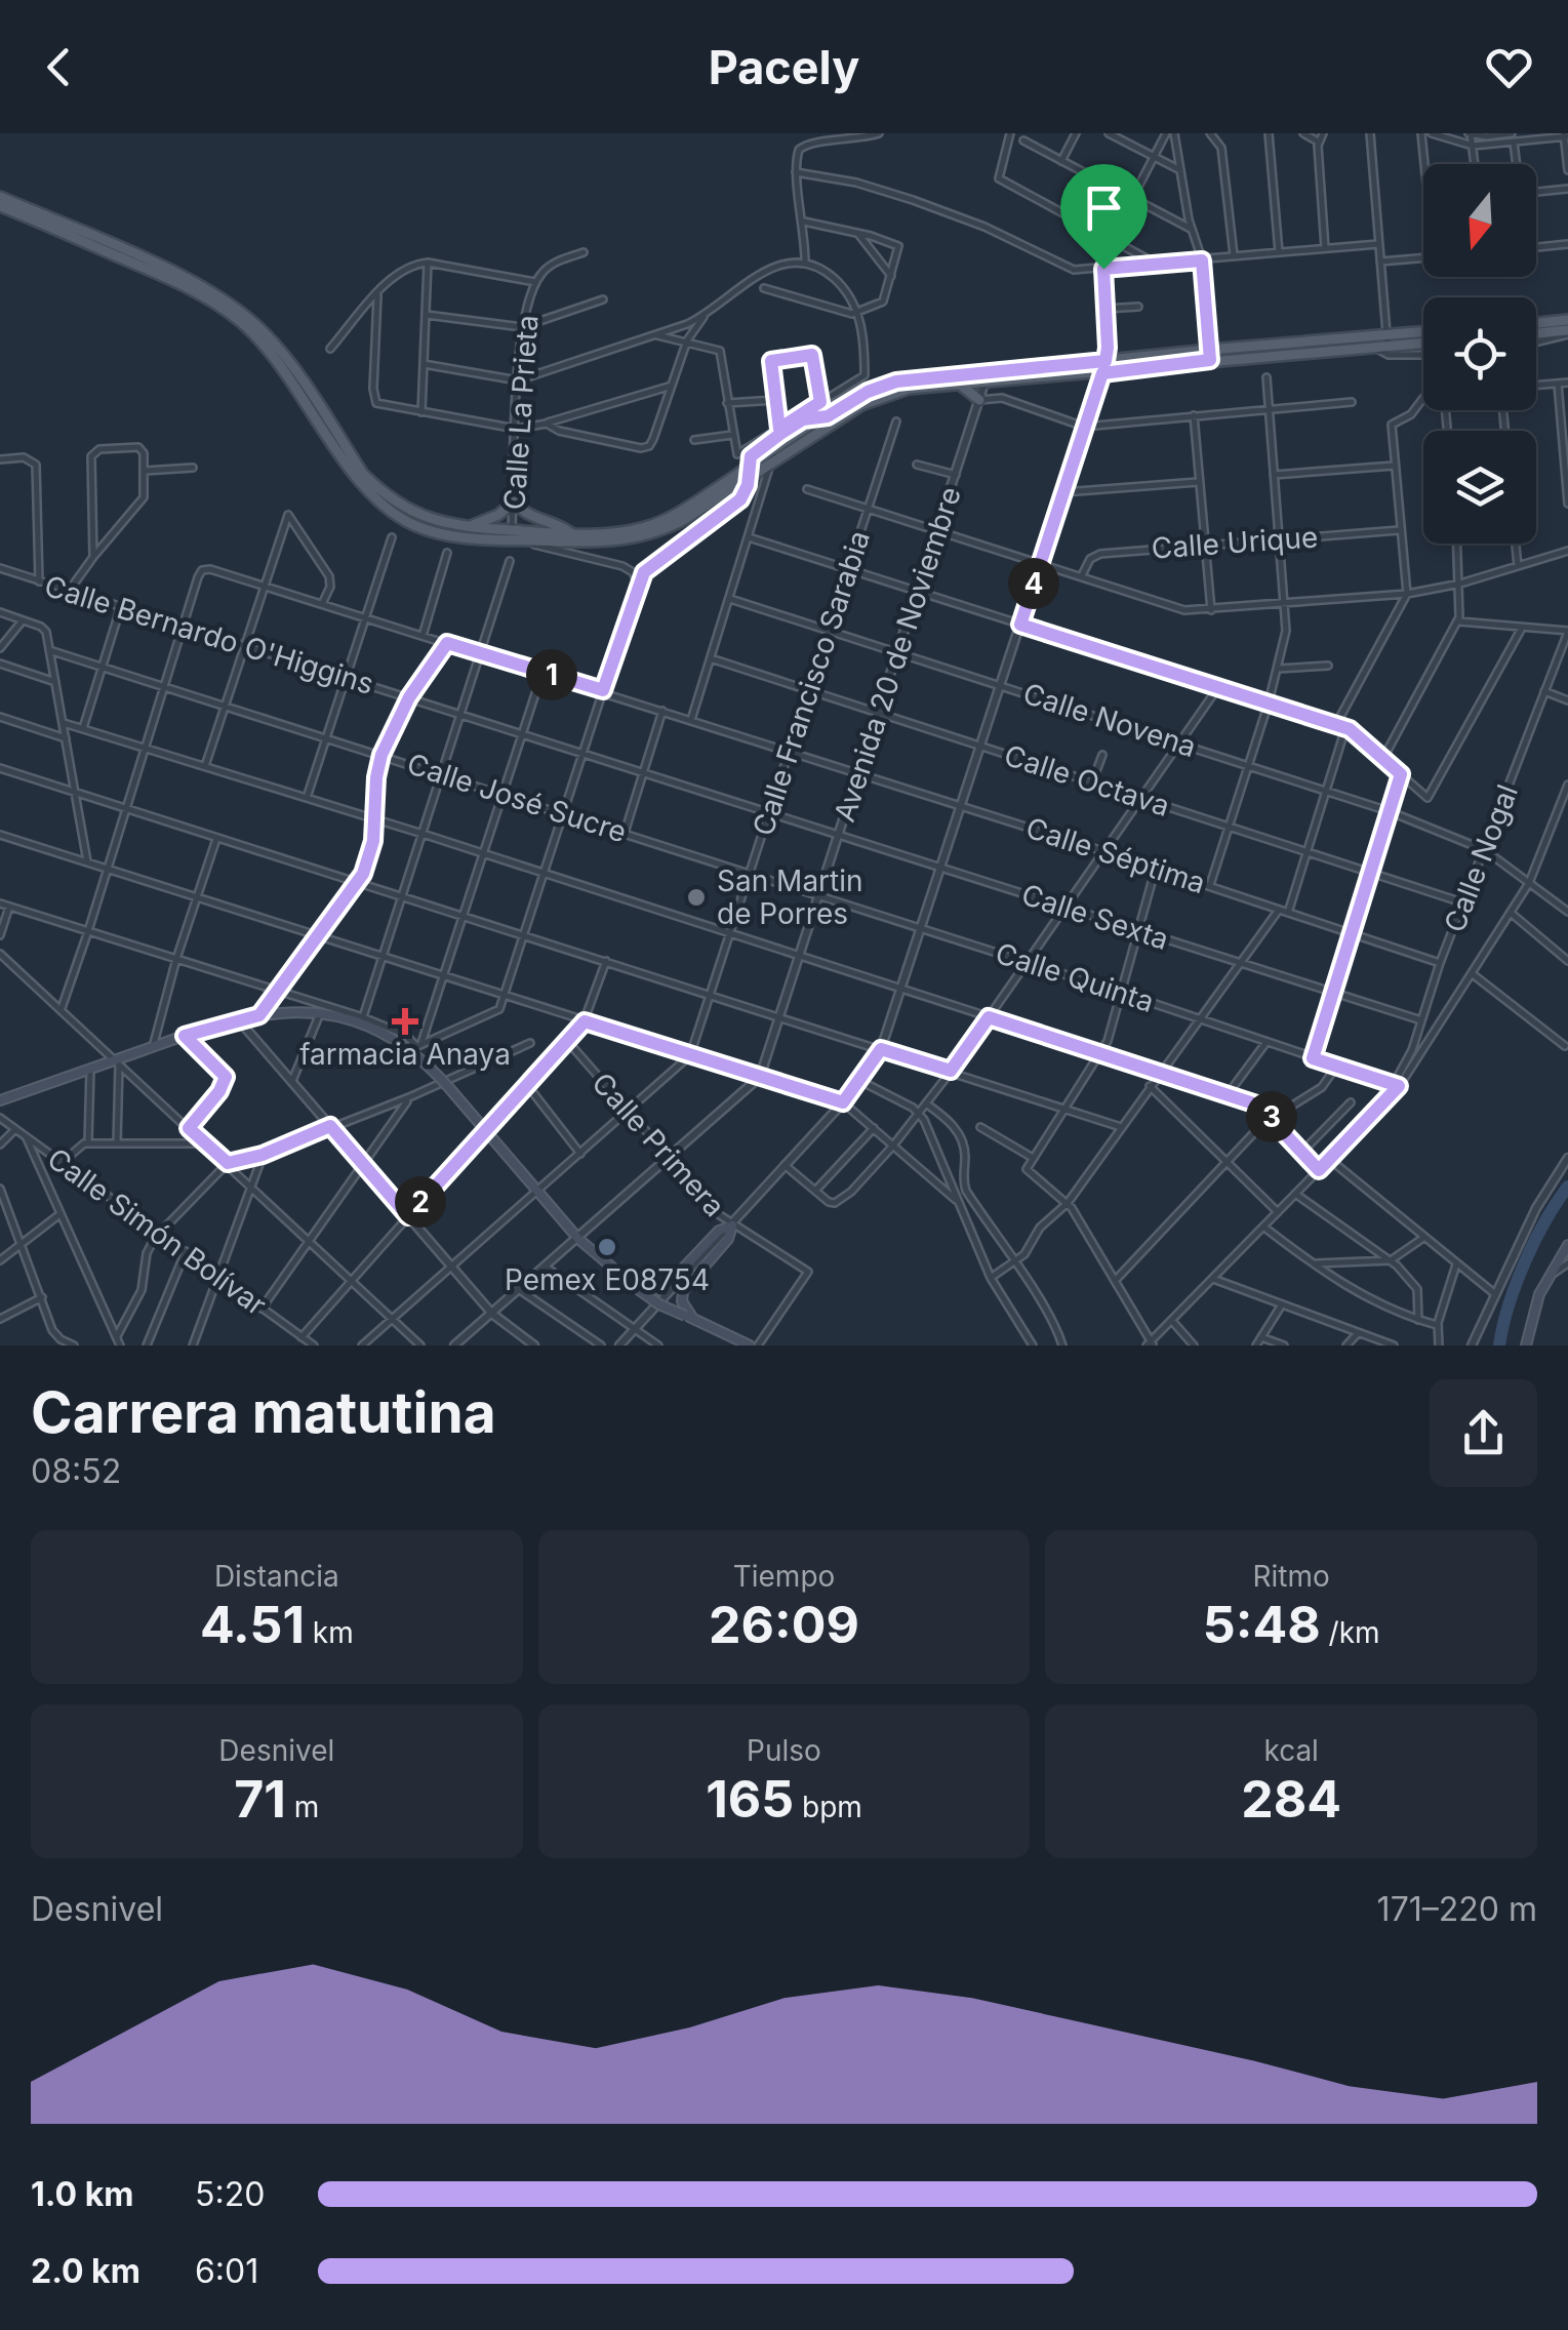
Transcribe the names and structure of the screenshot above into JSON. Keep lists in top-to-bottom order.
{
  "streets": {
    "street": [
      "Calle La Prieta",
      "Calle Urique",
      "Calle Bernardo O'Higgins",
      "Avenida 20 de Noviembre",
      "Calle Francisco Sarabia",
      "Calle Novena",
      "Calle Octava",
      "Calle José Sucre",
      "Calle Séptima",
      "Calle Nogal",
      "Calle Sexta",
      "Calle Quinta",
      "Calle Primera",
      "Calle Simón Bolívar"
    ]
  },
  "crossings": [
    ["Calle Bernardo O'Higgins", "Calle Francisco Sarabia"],
    ["Calle Bernardo O'Higgins", "Calle Séptima"],
    ["Calle Bernardo O'Higgins", "Calle Sexta"],
    ["Avenida 20 de Noviembre", "Calle Novena"],
    ["Avenida 20 de Noviembre", "Calle Octava"],
    ["Avenida 20 de Noviembre", "Calle Séptima"],
    ["Avenida 20 de Noviembre", "Calle Sexta"],
    ["Avenida 20 de Noviembre", "Calle Quinta"],
    ["Avenida 20 de Noviembre", "Calle Primera"],
    ["Calle Francisco Sarabia", "Calle Novena"],
    ["Calle Francisco Sarabia", "Calle Octava"],
    ["Calle Francisco Sarabia", "Calle José Sucre"],
    ["Calle Francisco Sarabia", "Calle Séptima"],
    ["Calle Francisco Sarabia", "Calle Sexta"],
    ["Calle Francisco Sarabia", "Calle Quinta"],
    ["Calle Francisco Sarabia", "Calle Primera"],
    ["Calle Novena", "Calle Nogal"],
    ["Calle Octava", "Calle Nogal"],
    ["Calle José Sucre", "Calle Quinta"],
    ["Calle Séptima", "Calle Nogal"],
    ["Calle Nogal", "Calle Sexta"],
    ["Calle Nogal", "Calle Quinta"]
  ],
  "places": {
    "other": ["San Martin de Porres", "Pemex E08754"],
    "health": ["farmacia Anaya"]
  },
  "north": "bottom",
  "page": {
    "header": "Pacely",
    "pins": [
      "4",
      "1",
      "3",
      "2"
    ],
    "heading": ["Carrera matutina", "08:52"],
    "stats": [
      ["Distancia", "4.51 km"],
      ["Tiempo", "26:09"],
      ["Ritmo", "5:48 /km"],
      ["Desnivel", "71 m"],
      ["Pulso", "165 bpm"],
      ["kcal", "284"]
    ],
    "chart": ["Desnivel", "171–220 m"],
    "list": [
      {
        "name": "1.0 km",
        "note": "5:20"
      },
      {
        "name": "2.0 km",
        "note": "6:01"
      }
    ]
  }
}
